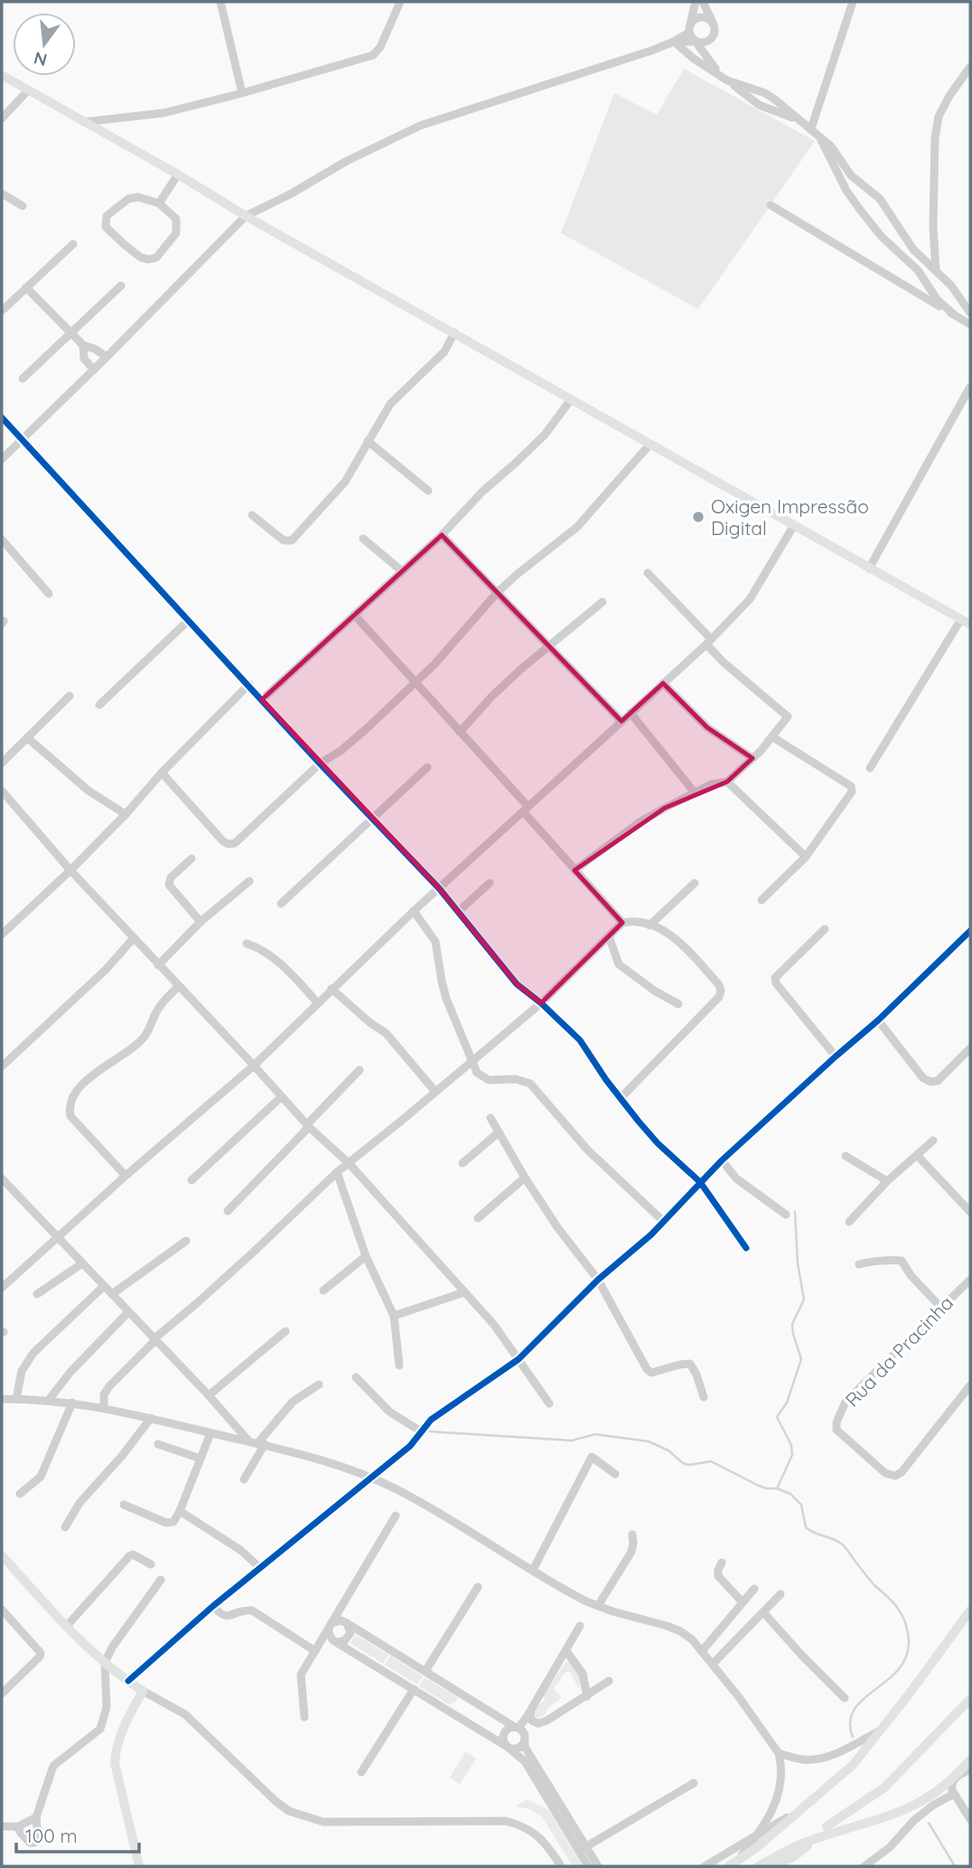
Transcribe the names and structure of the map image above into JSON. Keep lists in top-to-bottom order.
{
  "streets": {
    "street": ["Rua da Pracinha"]
  },
  "places": ["Oxigen Impressão Digital"],
  "scale_bar": "100 m",
  "north": "bottom"
}
